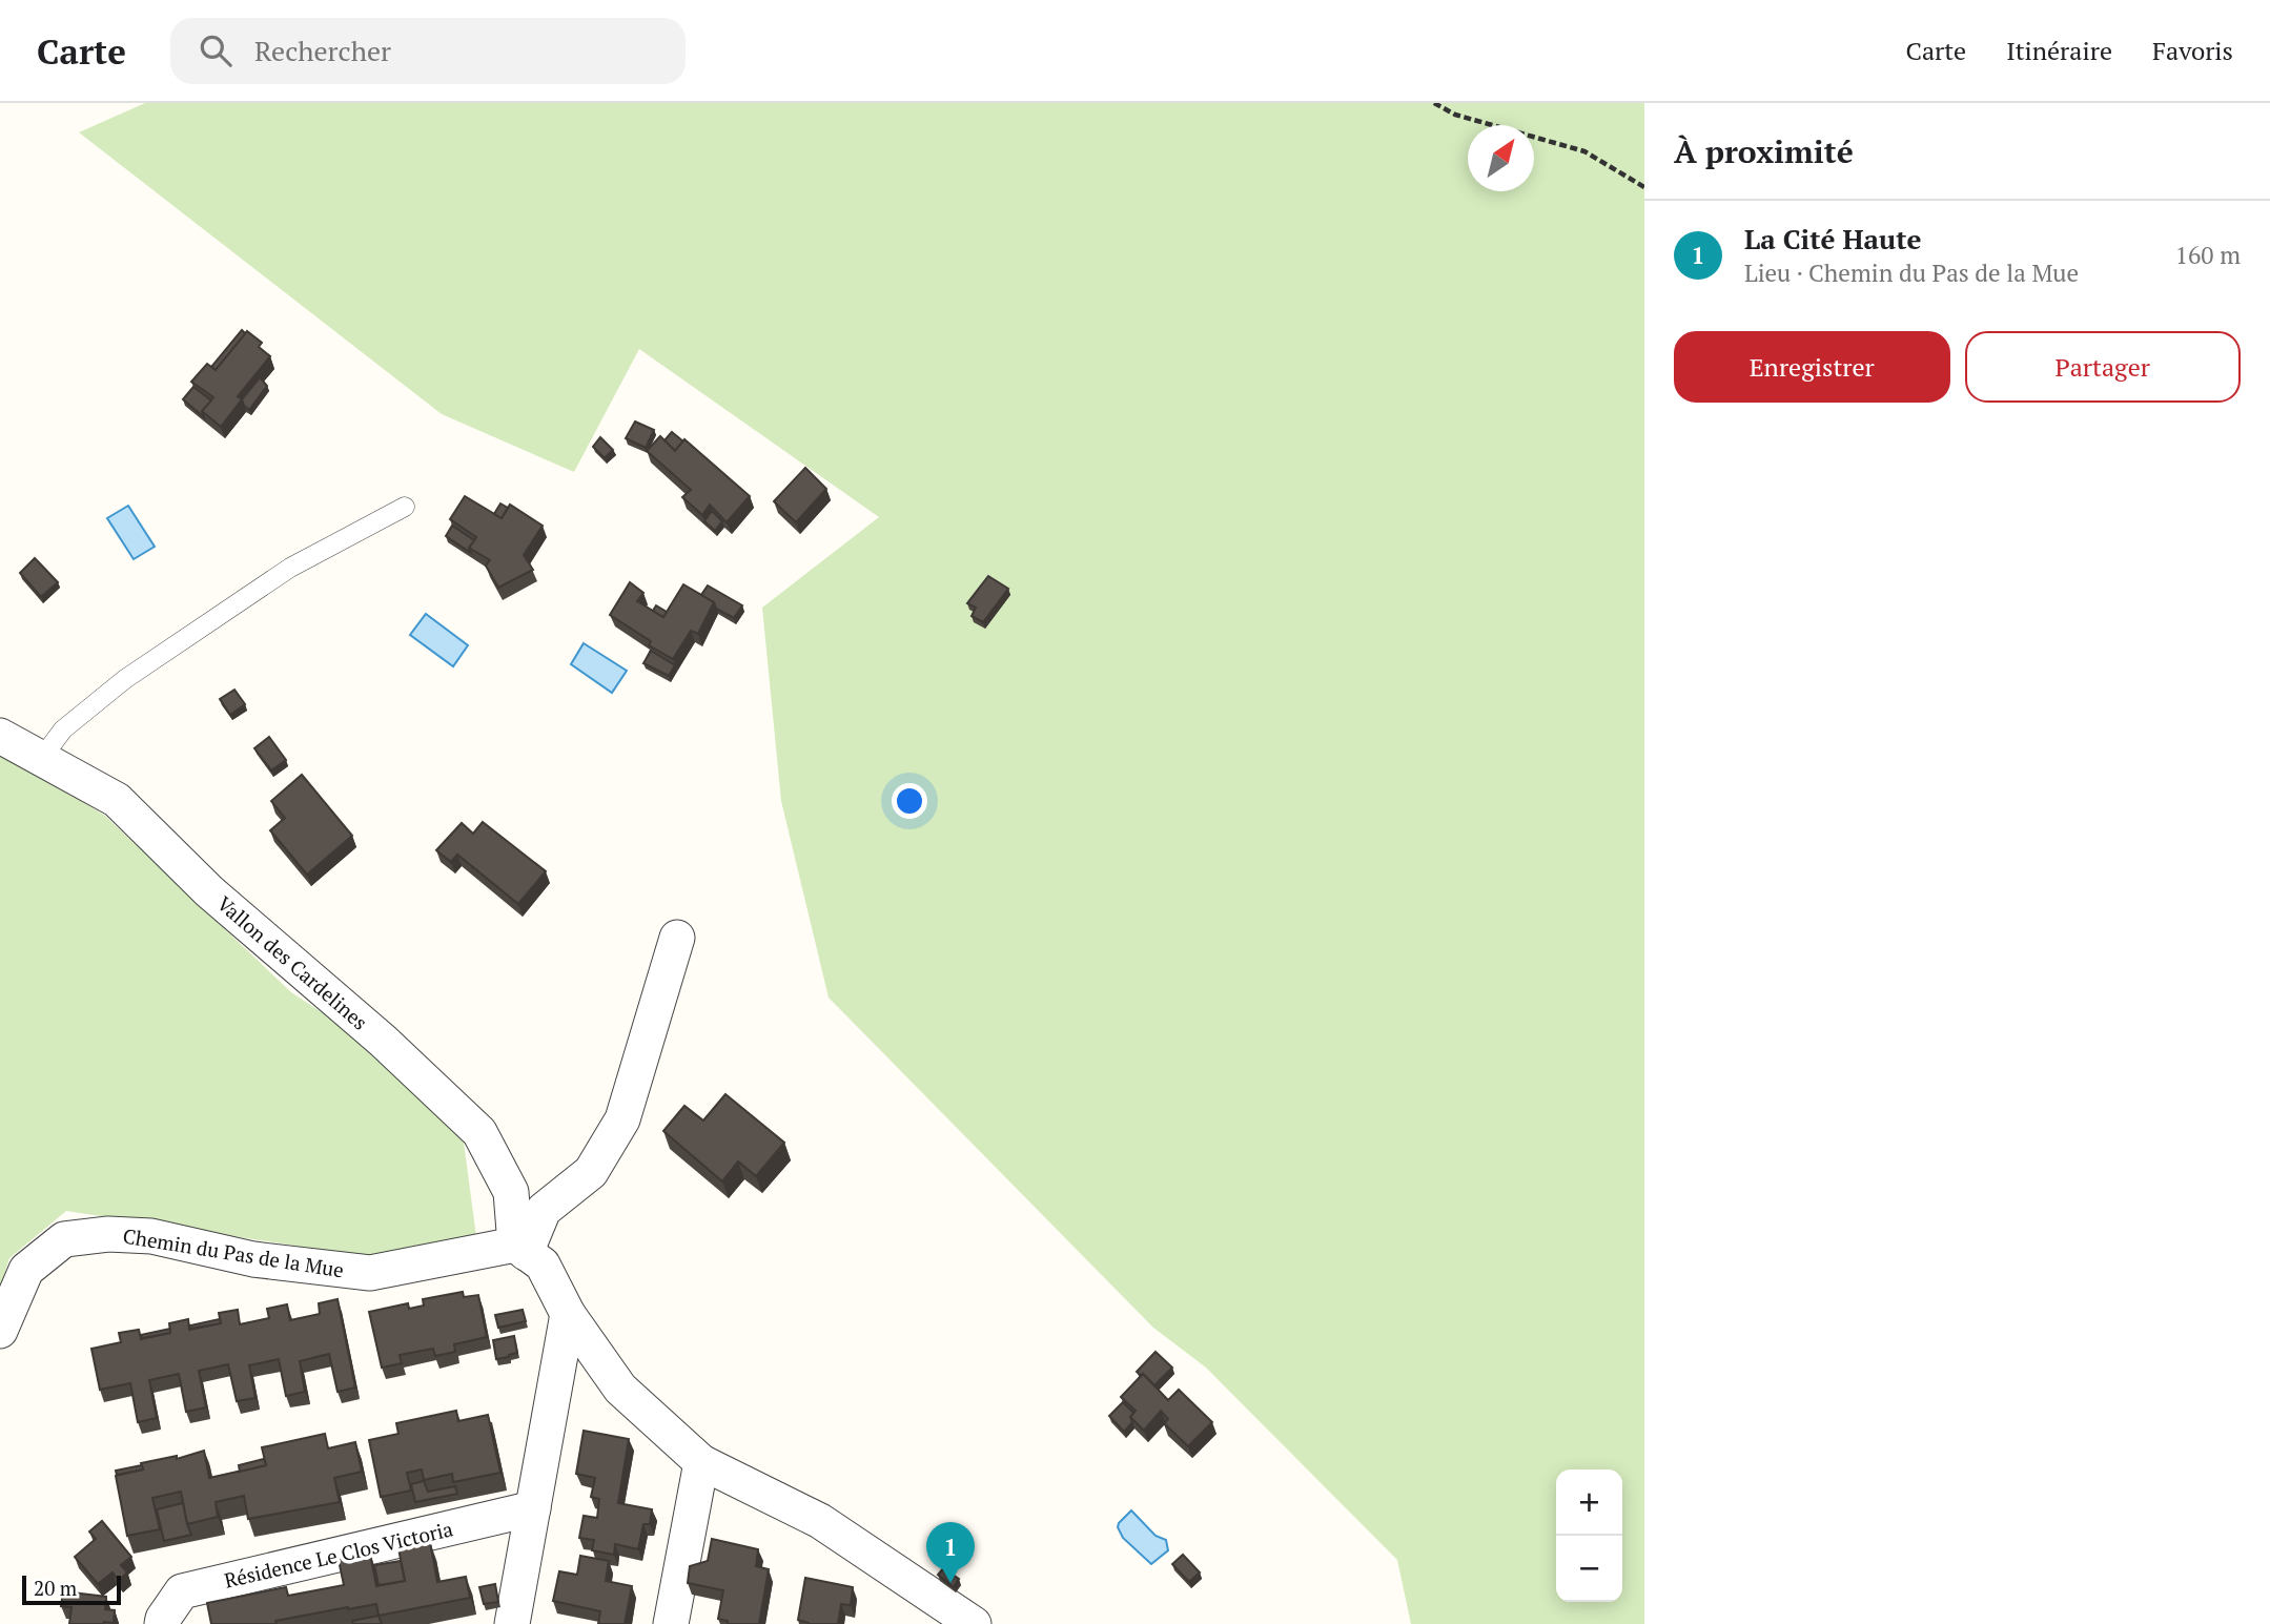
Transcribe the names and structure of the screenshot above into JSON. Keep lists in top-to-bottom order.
{
  "streets": {
    "street": ["Vallon des Cardelines", "Chemin du Pas de la Mue", "Résidence Le Clos Victoria"]
  },
  "crossings": [
    ["Vallon des Cardelines", "Chemin du Pas de la Mue"]
  ],
  "scale_bar": "20 m",
  "north": "top right",
  "page": {
    "header": "Carte",
    "search": "Rechercher",
    "nav": ["Carte", "Itinéraire", "Favoris"],
    "heading": "À proximité",
    "list": [
      {
        "mark": "1",
        "name": "La Cité Haute",
        "note": "Lieu · Chemin du Pas de la Mue",
        "value": "160 m"
      }
    ],
    "buttons": ["Enregistrer", "Partager"],
    "map_buttons": ["+", "−"],
    "pins": "1",
    "scale": "20 m"
  }
}
